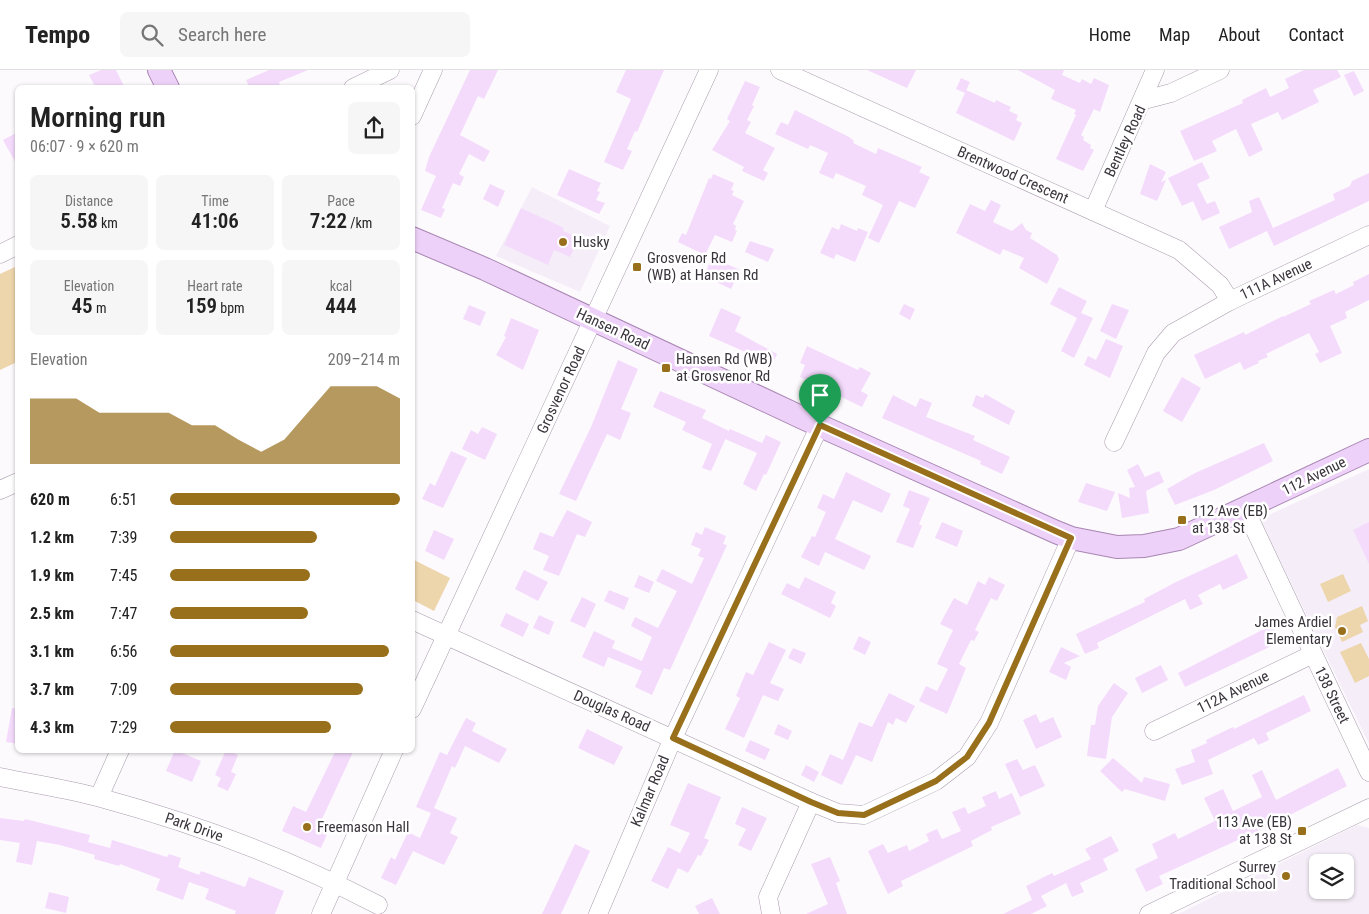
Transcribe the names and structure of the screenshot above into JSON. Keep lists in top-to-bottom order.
{
  "streets": {
    "main road": ["Hansen Road", "112 Avenue"],
    "street": [
      "Bentley Road",
      "Brentwood Crescent",
      "111A Avenue",
      "Grosvenor Road",
      "112A Avenue",
      "138 Street",
      "Douglas Road",
      "Kalmar Road",
      "Park Drive"
    ]
  },
  "crossings": [
    ["Bentley Road", "Brentwood Crescent"],
    ["Brentwood Crescent", "111A Avenue"],
    ["Hansen Road", "Grosvenor Road"],
    ["Hansen Road", "112 Avenue"],
    ["Hansen Road", "Kalmar Road"],
    ["Grosvenor Road", "Douglas Road"],
    ["112 Avenue", "138 Street"],
    ["112A Avenue", "138 Street"],
    ["Douglas Road", "Kalmar Road"]
  ],
  "places": {
    "other": [
      "Husky",
      "James Ardiel Elementary",
      "Freemason Hall",
      "Surrey Traditional School"
    ],
    "transit": [
      "Grosvenor Rd (WB) at Hansen Rd",
      "Hansen Rd (WB) at Grosvenor Rd",
      "112 Ave (EB) at 138 St",
      "113 Ave (EB) at 138 St"
    ]
  },
  "page": {
    "header": "Tempo",
    "search": "Search here",
    "nav": [
      "Home",
      "Map",
      "About",
      "Contact"
    ],
    "heading": ["Morning run", "06:07 · 9 × 620 m"],
    "stats": [
      ["Distance", "5.58 km"],
      ["Time", "41:06"],
      ["Pace", "7:22 /km"],
      ["Elevation", "45 m"],
      ["Heart rate", "159 bpm"],
      ["kcal", "444"]
    ],
    "chart": ["Elevation", "209–214 m"],
    "list": [
      {
        "name": "620 m",
        "note": "6:51"
      },
      {
        "name": "1.2 km",
        "note": "7:39"
      },
      {
        "name": "1.9 km",
        "note": "7:45"
      },
      {
        "name": "2.5 km",
        "note": "7:47"
      },
      {
        "name": "3.1 km",
        "note": "6:56"
      },
      {
        "name": "3.7 km",
        "note": "7:09"
      },
      {
        "name": "4.3 km",
        "note": "7:29"
      }
    ]
  }
}
